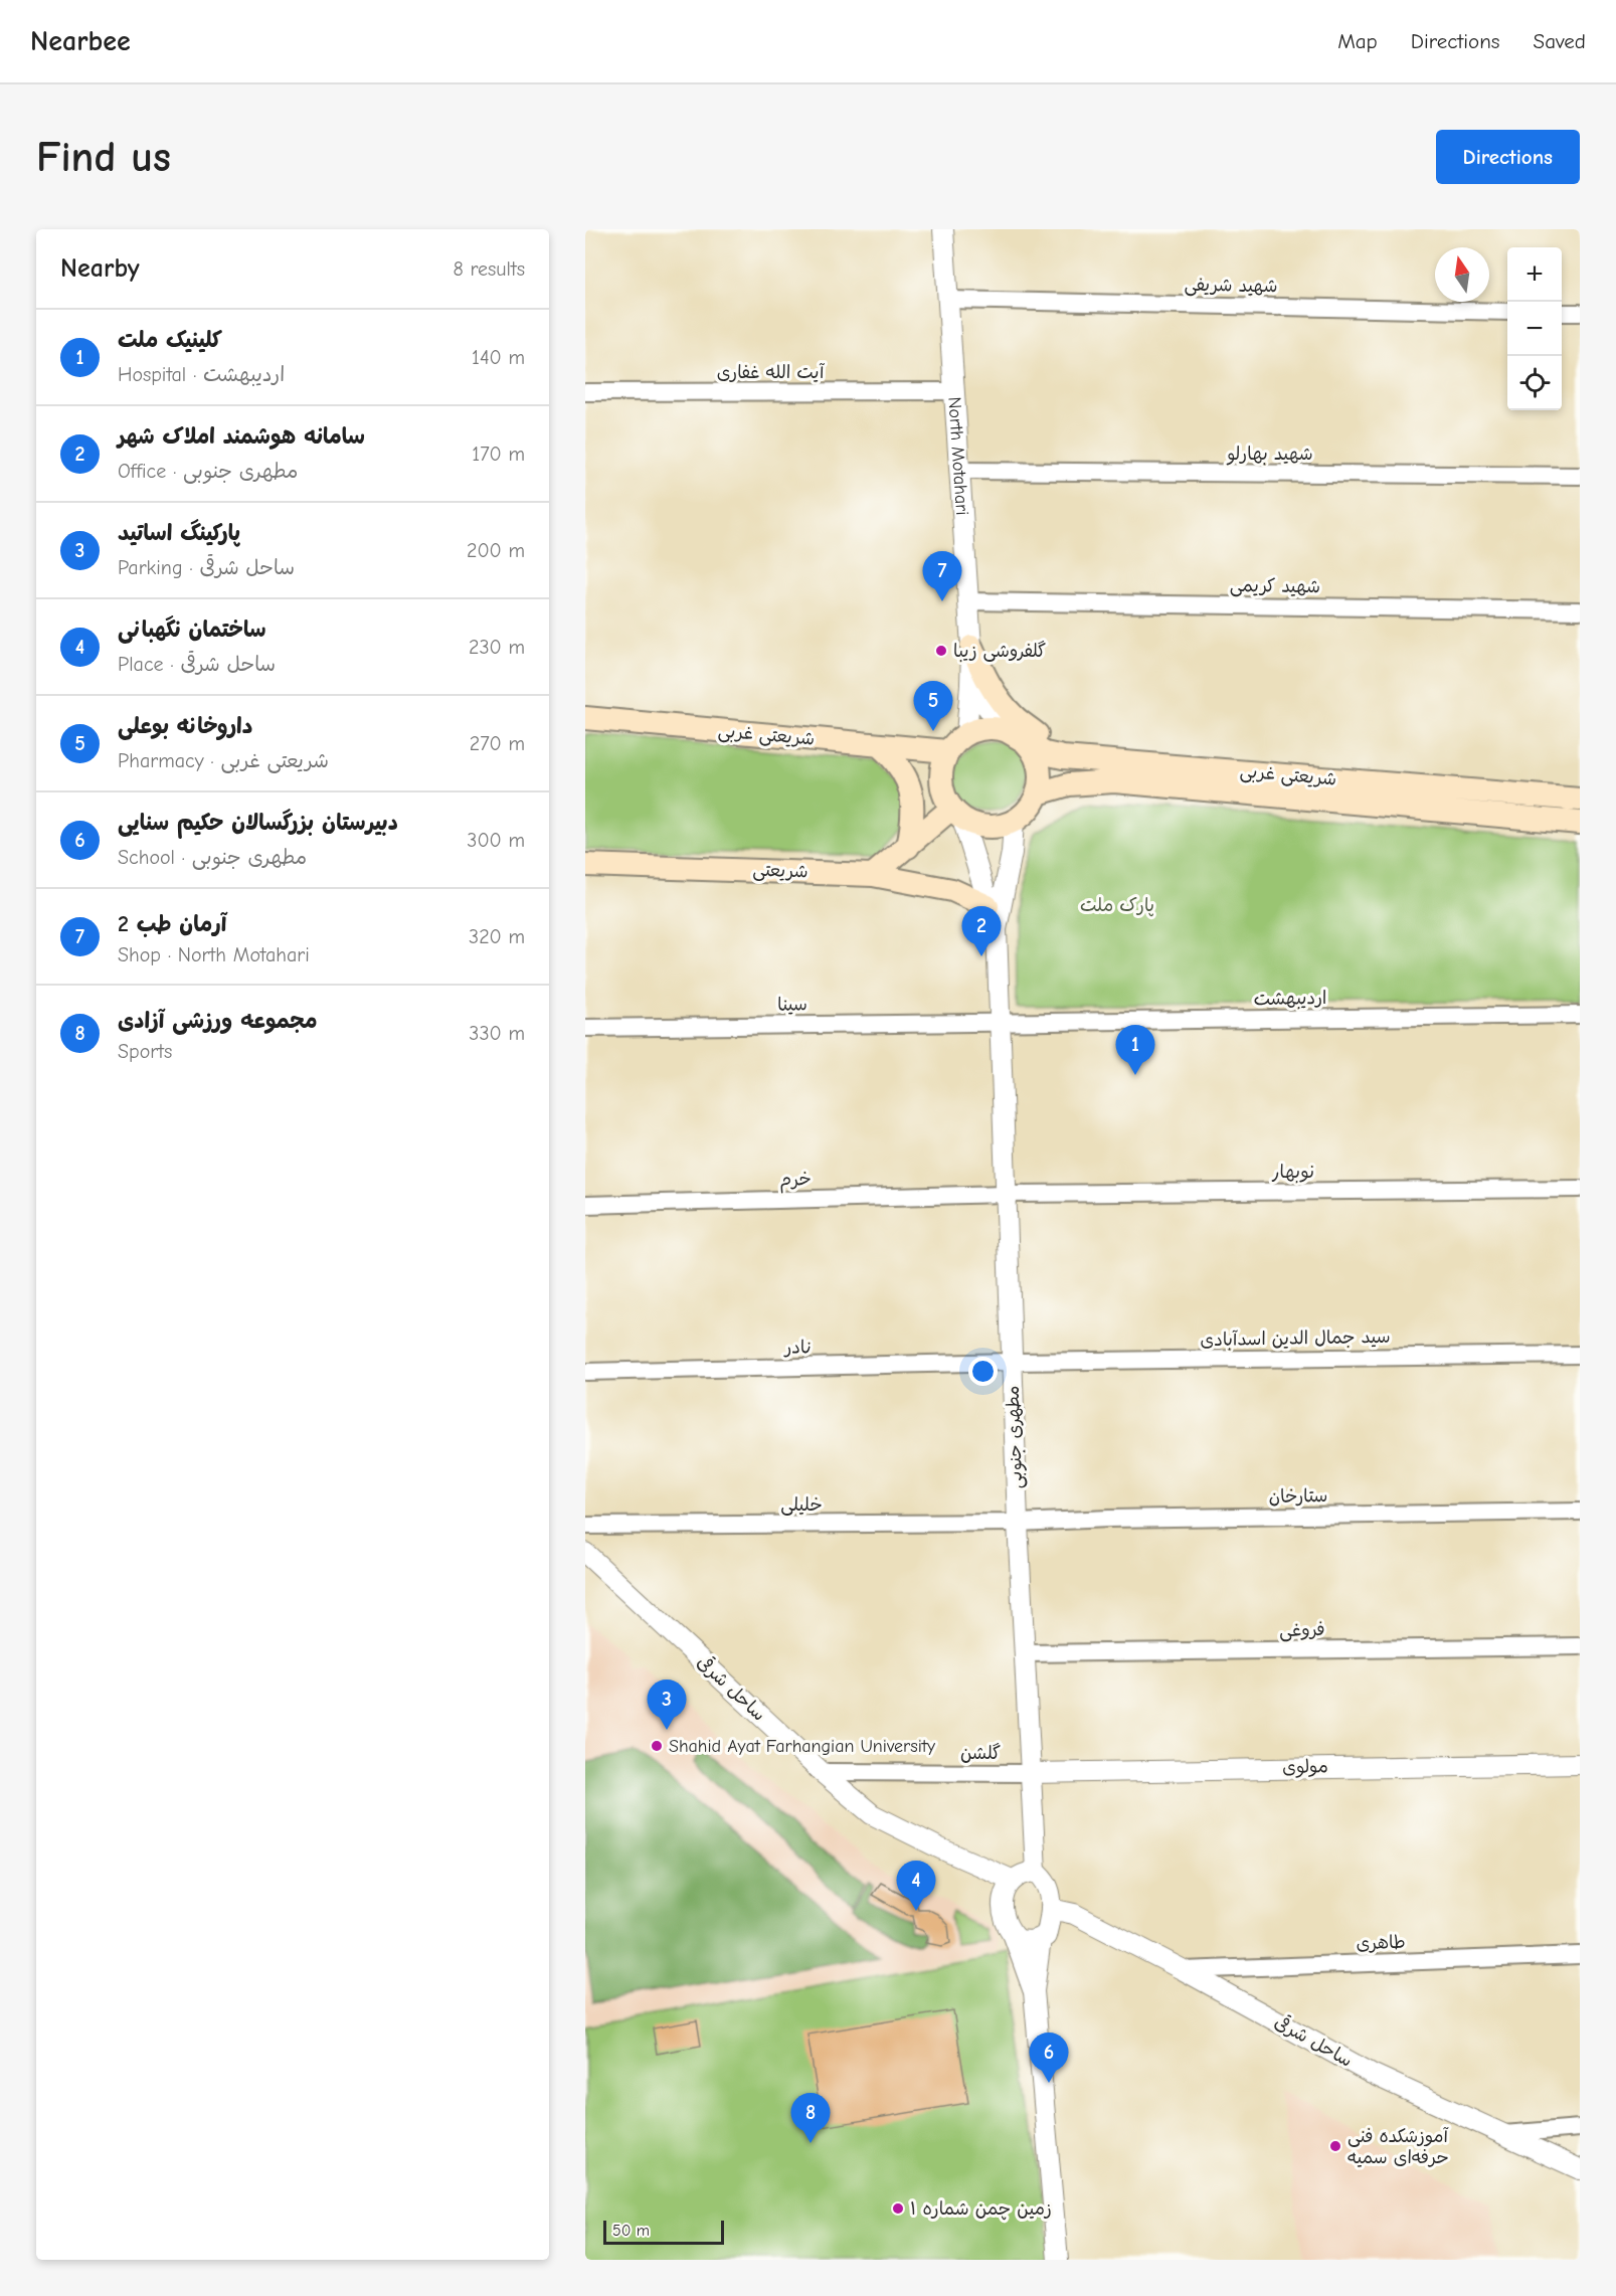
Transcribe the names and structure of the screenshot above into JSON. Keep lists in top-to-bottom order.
{
  "streets": {
    "main road": ["شریعتی غربی", "شریعتی"],
    "street": [
      "شهید شریفی",
      "آیت الله غفاری",
      "شهید بهارلو",
      "North Motahari",
      "شهید کریمی",
      "اردیبهشت",
      "سینا",
      "نوبهار",
      "خرم",
      "سید جمال الدین اسدآبادی",
      "نادر",
      "مطهری جنوبی",
      "ستارخان",
      "خلیلی",
      "فروغی",
      "ساحل شرقی",
      "گلشن",
      "مولوی",
      "طاهری"
    ]
  },
  "crossings": [
    ["شهید شریفی", "North Motahari"],
    ["آیت الله غفاری", "North Motahari"],
    ["شهید بهارلو", "North Motahari"],
    ["North Motahari", "شهید کریمی"],
    ["North Motahari", "شریعتی غربی"],
    ["اردیبهشت", "سینا"],
    ["اردیبهشت", "مطهری جنوبی"],
    ["سینا", "مطهری جنوبی"],
    ["نوبهار", "خرم"],
    ["نوبهار", "مطهری جنوبی"],
    ["خرم", "مطهری جنوبی"],
    ["سید جمال الدین اسدآبادی", "نادر"],
    ["سید جمال الدین اسدآبادی", "مطهری جنوبی"],
    ["نادر", "مطهری جنوبی"],
    ["مطهری جنوبی", "ستارخان"],
    ["مطهری جنوبی", "خلیلی"],
    ["مطهری جنوبی", "فروغی"],
    ["مطهری جنوبی", "ساحل شرقی"],
    ["مطهری جنوبی", "گلشن"],
    ["مطهری جنوبی", "مولوی"],
    ["ستارخان", "خلیلی"],
    ["ساحل شرقی", "گلشن"],
    ["ساحل شرقی", "طاهری"],
    ["گلشن", "مولوی"]
  ],
  "parks": ["پارک ملت"],
  "places": [
    "گلفروشی زیبا",
    "Shahid Ayat Farhangian University",
    "آموزشکده فنی حرفه‌ای سمیه",
    "زمین چمن شماره ۱"
  ],
  "scale_bar": "50 m",
  "north": "top",
  "page": {
    "header": "Nearbee",
    "nav": ["Map", "Directions", "Saved"],
    "buttons": "Directions",
    "title": "Find us",
    "heading": ["Nearby", "8 results"],
    "map_buttons": ["+", "−"],
    "list": [
      {
        "mark": "1",
        "name": "کلینیک ملت",
        "note": "Hospital · اردیبهشت",
        "value": "140 m"
      },
      {
        "mark": "2",
        "name": "سامانه هوشمند املاک شهر",
        "note": "Office · مطهری جنوبی",
        "value": "170 m"
      },
      {
        "mark": "3",
        "name": "پارکینگ اساتید",
        "note": "Parking · ساحل شرقی",
        "value": "200 m"
      },
      {
        "mark": "4",
        "name": "ساختمان نگهبانی",
        "note": "Place · ساحل شرقی",
        "value": "230 m"
      },
      {
        "mark": "5",
        "name": "داروخانه بوعلی",
        "note": "Pharmacy · شریعتی غربی",
        "value": "270 m"
      },
      {
        "mark": "6",
        "name": "دبیرستان بزرگسالان حکیم سنایی",
        "note": "School · مطهری جنوبی",
        "value": "300 m"
      },
      {
        "mark": "7",
        "name": "آرمان طب 2",
        "note": "Shop · North Motahari",
        "value": "320 m"
      },
      {
        "mark": "8",
        "name": "مجموعه ورزشی آزادی",
        "note": "Sports",
        "value": "330 m"
      }
    ],
    "pins": [
      "7",
      "5",
      "2",
      "1",
      "3",
      "4",
      "6",
      "8"
    ],
    "scale": "50 m"
  }
}
